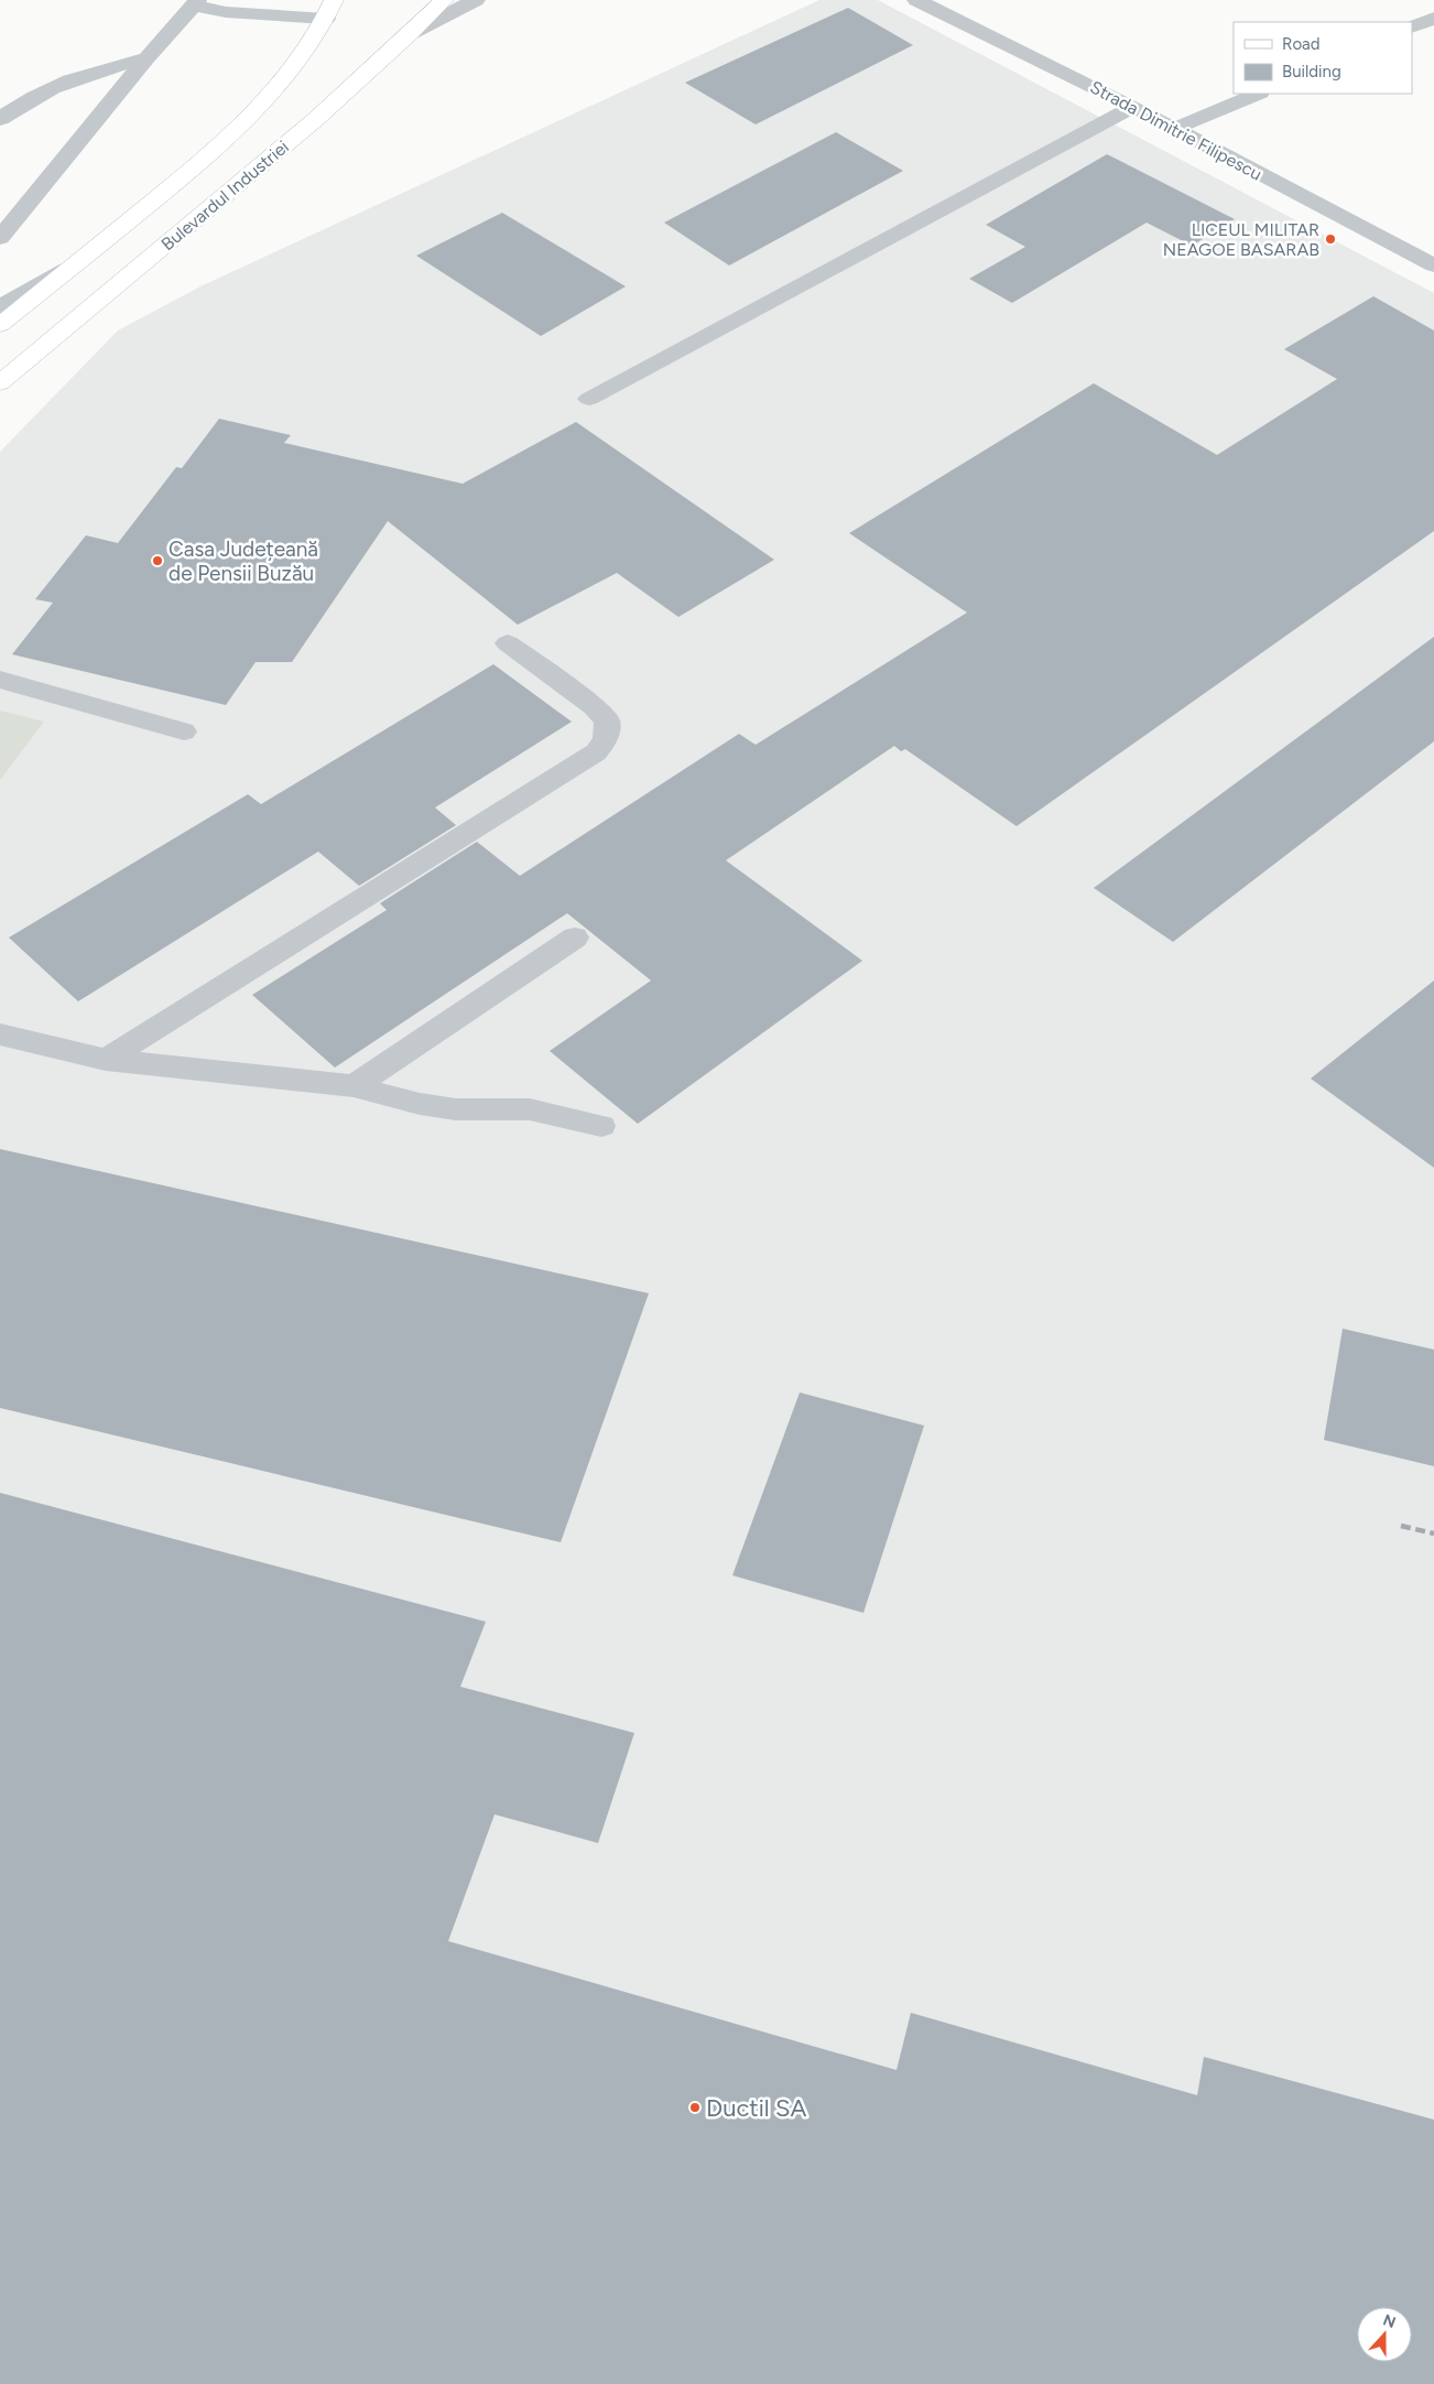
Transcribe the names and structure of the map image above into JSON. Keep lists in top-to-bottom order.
{
  "streets": {
    "main road": ["Bulevardul Industriei"],
    "street": ["Strada Dimitrie Filipescu"]
  },
  "places": ["LICEUL MILITAR NEAGOE BASARAB", "Casa Județeană de Pensii Buzău", "Ductil SA"],
  "legend": ["Road", "Building"],
  "north": "top"
}
